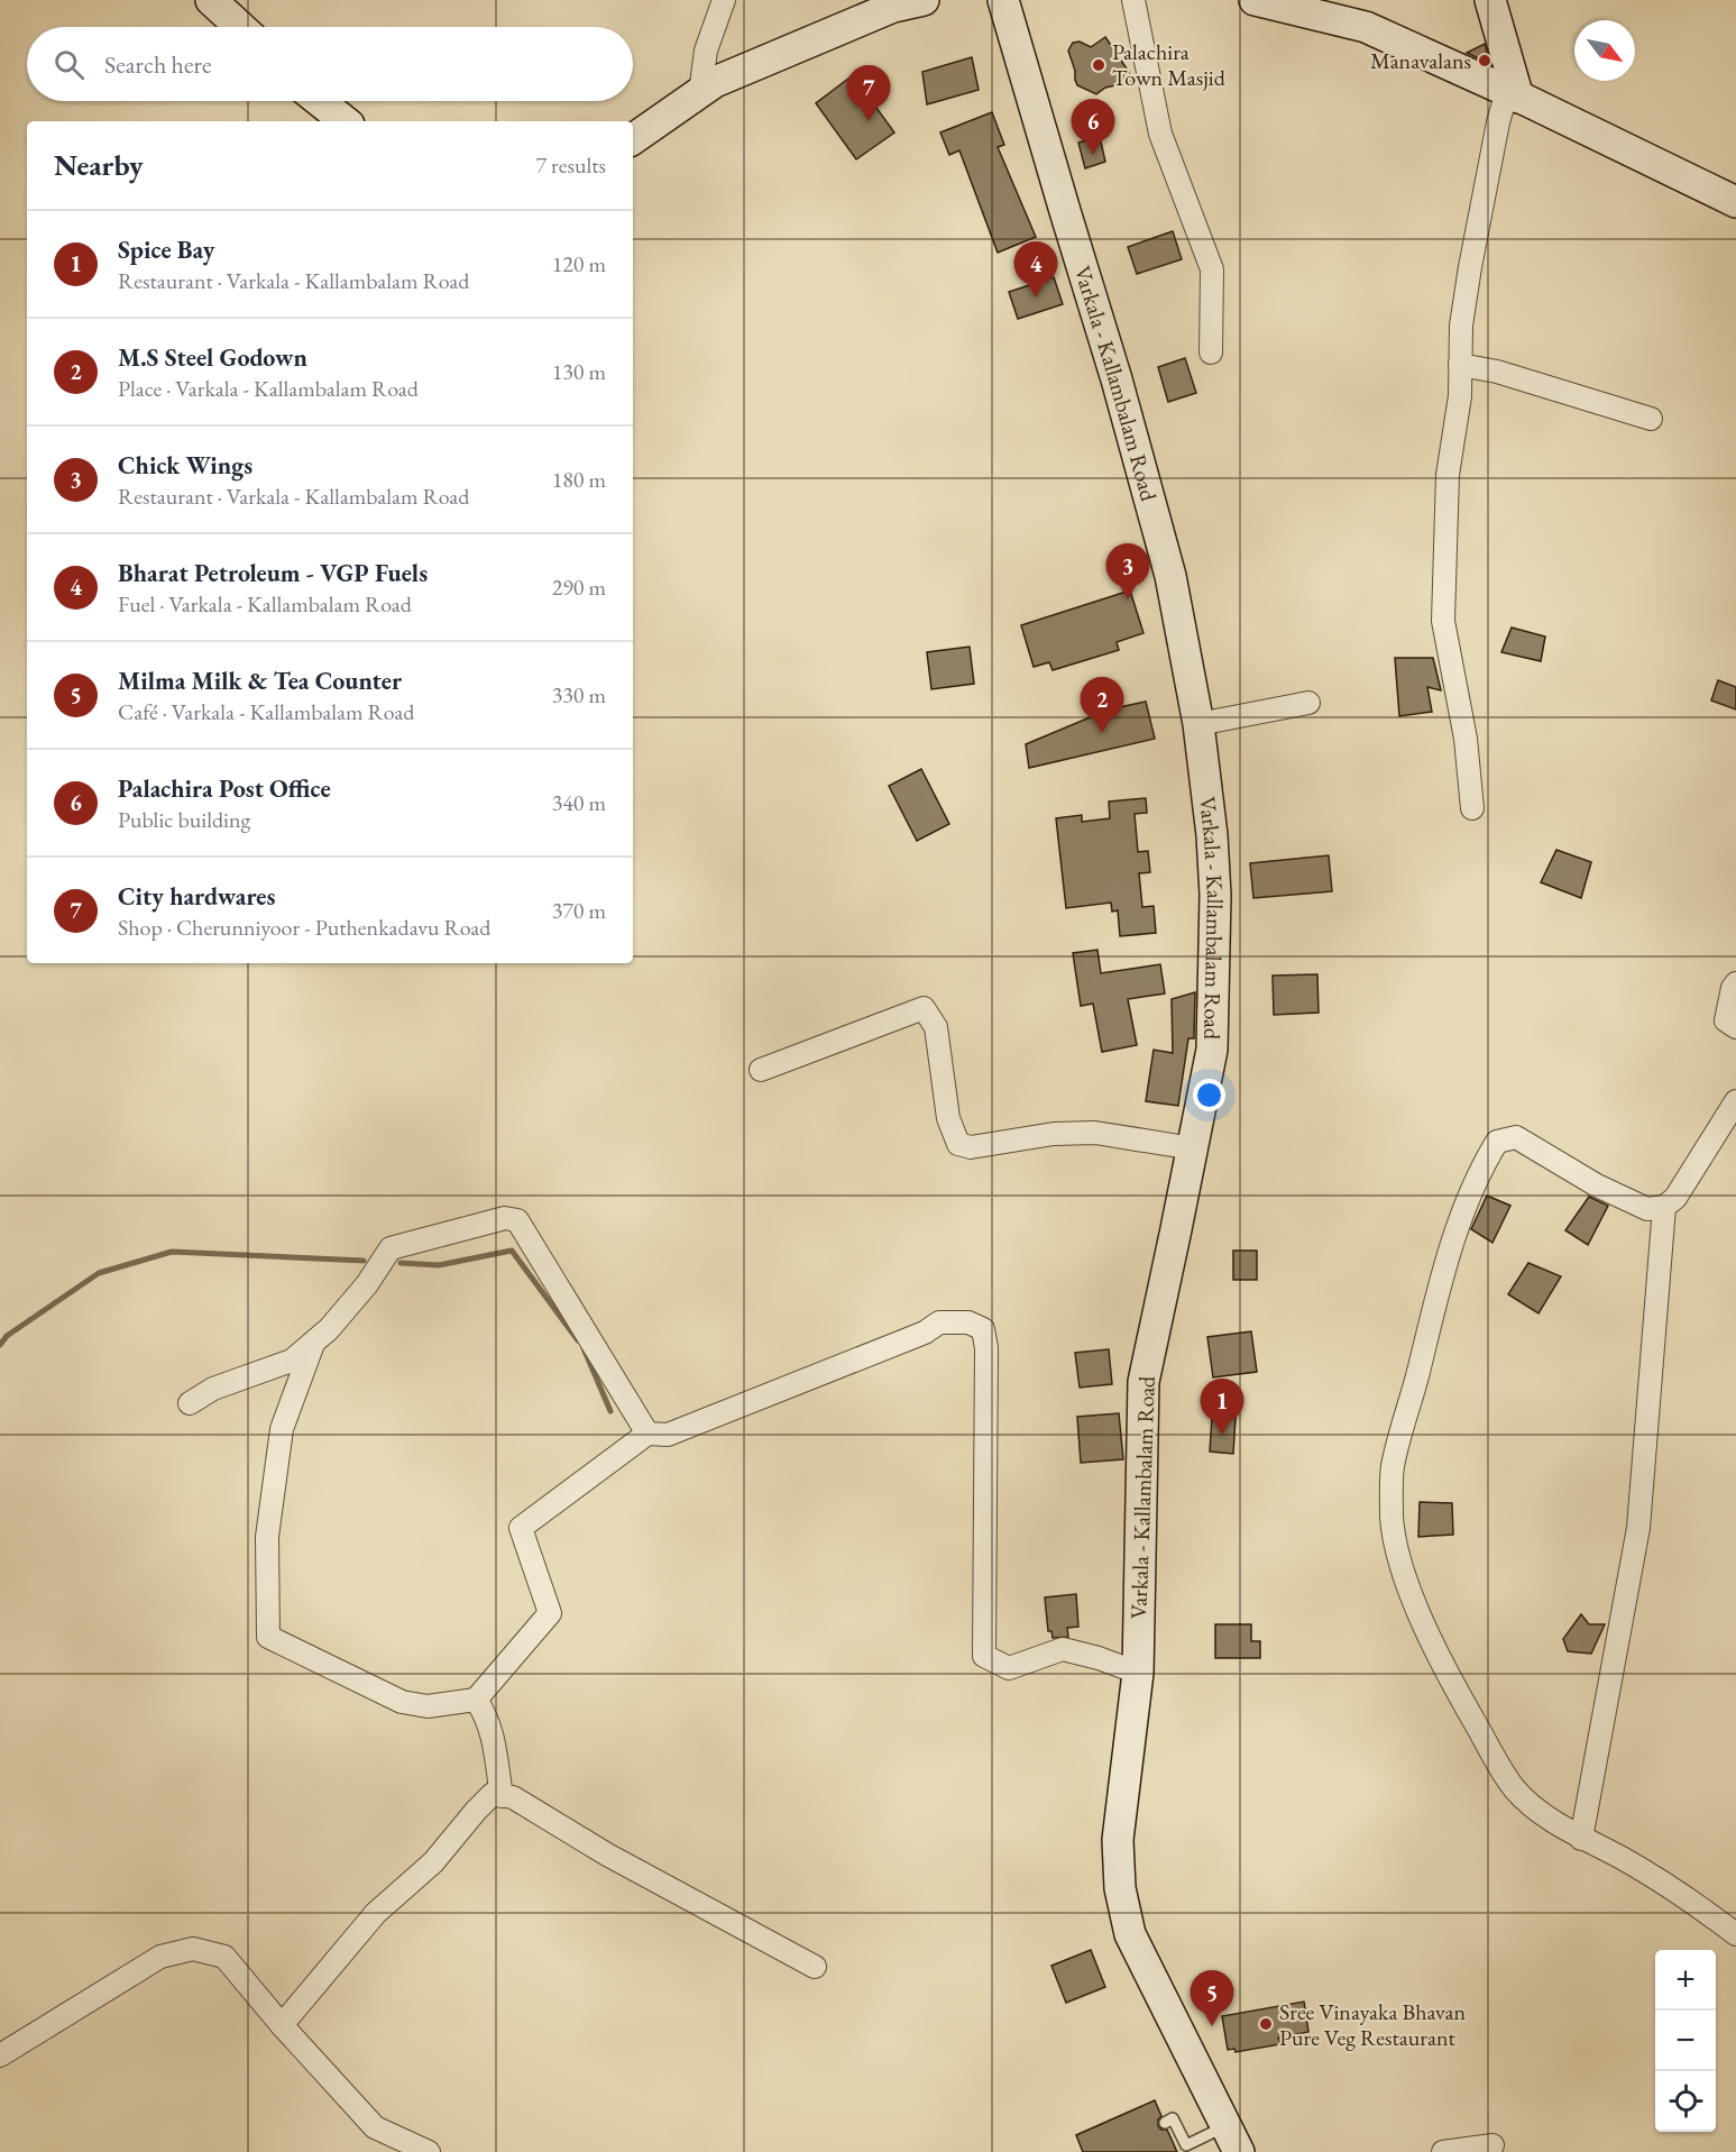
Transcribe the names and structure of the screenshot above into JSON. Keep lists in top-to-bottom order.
{
  "streets": {
    "main road": ["Varkala - Kallambalam Road"]
  },
  "places": ["Manavalans", "Palachira Town Masjid", "Sree Vinayaka Bhavan Pure Veg Restaurant"],
  "north": "bottom right",
  "page": {
    "search": "Search here",
    "pins": [
      "7",
      "6",
      "4",
      "3",
      "2",
      "1",
      "5"
    ],
    "heading": ["Nearby", "7 results"],
    "list": [
      {
        "mark": "1",
        "name": "Spice Bay",
        "note": "Restaurant · Varkala - Kallambalam Road",
        "value": "120 m"
      },
      {
        "mark": "2",
        "name": "M.S Steel Godown",
        "note": "Place · Varkala - Kallambalam Road",
        "value": "130 m"
      },
      {
        "mark": "3",
        "name": "Chick Wings",
        "note": "Restaurant · Varkala - Kallambalam Road",
        "value": "180 m"
      },
      {
        "mark": "4",
        "name": "Bharat Petroleum - VGP Fuels",
        "note": "Fuel · Varkala - Kallambalam Road",
        "value": "290 m"
      },
      {
        "mark": "5",
        "name": "Milma Milk & Tea Counter",
        "note": "Café · Varkala - Kallambalam Road",
        "value": "330 m"
      },
      {
        "mark": "6",
        "name": "Palachira Post Office",
        "note": "Public building",
        "value": "340 m"
      },
      {
        "mark": "7",
        "name": "City hardwares",
        "note": "Shop · Cherunniyoor - Puthenkadavu Road",
        "value": "370 m"
      }
    ],
    "map_buttons": ["+", "−"]
  }
}
